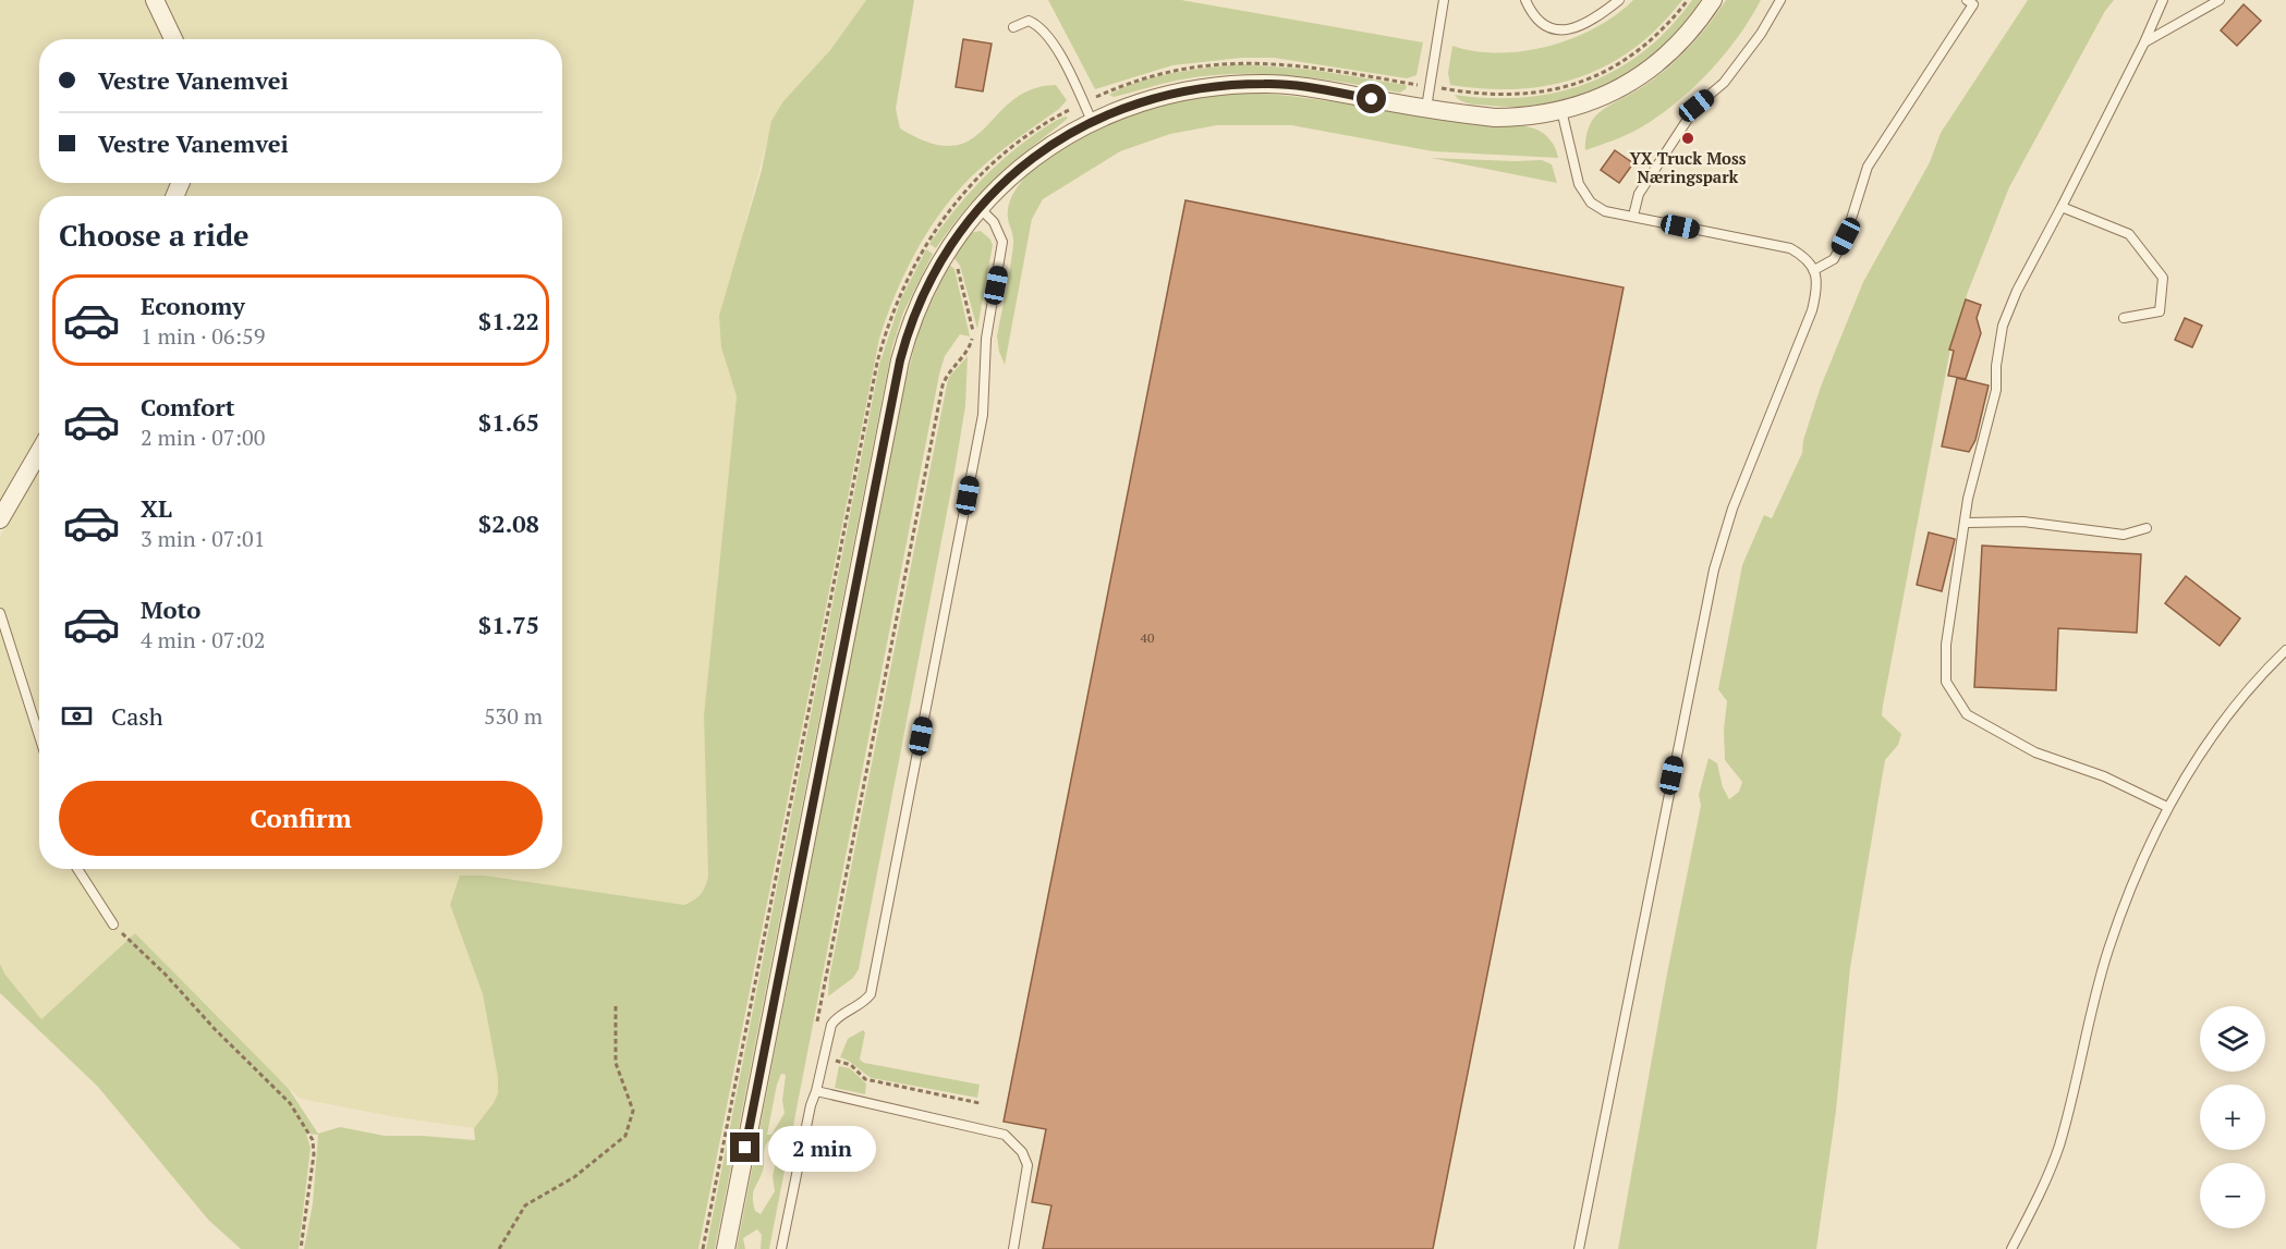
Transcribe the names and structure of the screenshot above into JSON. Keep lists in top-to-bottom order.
{
  "places": ["YX Truck Moss Næringspark"],
  "house_numbers": ["40"],
  "page": {
    "banner": ["Vestre Vanemvei", "Vestre Vanemvei"],
    "heading": "Choose a ride",
    "list": [
      {
        "name": "Economy",
        "note": "1 min · 06:59",
        "value": "$1.22"
      },
      {
        "name": "Comfort",
        "note": "2 min · 07:00",
        "value": "$1.65"
      },
      {
        "name": "XL",
        "note": "3 min · 07:01",
        "value": "$2.08"
      },
      {
        "name": "Moto",
        "note": "4 min · 07:02",
        "value": "$1.75"
      }
    ],
    "pay": ["Cash", "530 m"],
    "buttons": "Confirm",
    "map_buttons": ["+", "−"],
    "bubble": "2 min"
  }
}
